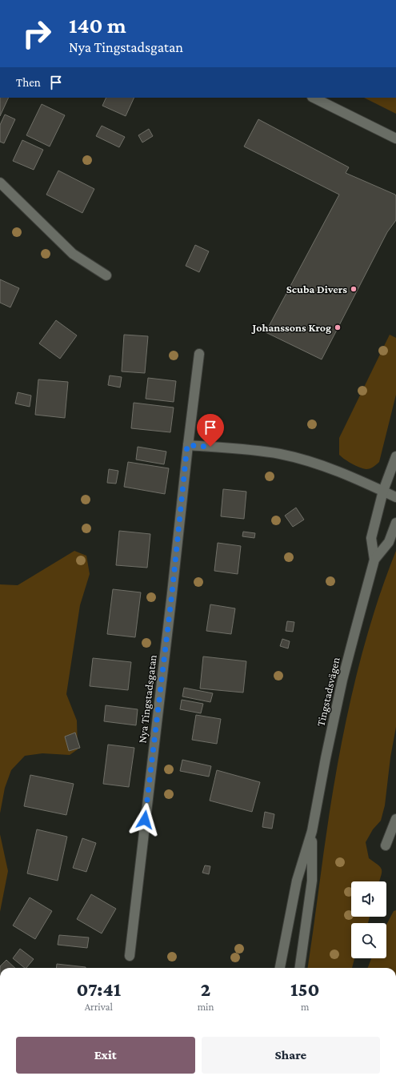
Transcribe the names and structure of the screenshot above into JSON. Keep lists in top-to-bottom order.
{
  "streets": {
    "street": ["Tingstadsvägen", "Nya Tingstadsgatan"]
  },
  "places": ["Scuba Divers", "Johanssons Krog"],
  "page": {
    "turn": ["140 m", "Nya Tingstadsgatan"],
    "then": "Then",
    "eta": [
      "07:41",
      "Arrival",
      "2",
      "min",
      "150",
      "m"
    ],
    "buttons": ["Exit", "Share"]
  }
}
